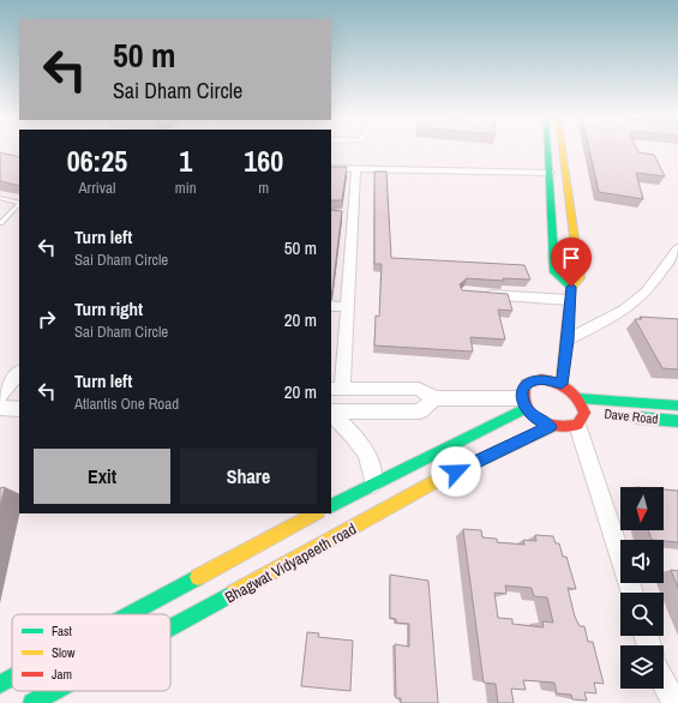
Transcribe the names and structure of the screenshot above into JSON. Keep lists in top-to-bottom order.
{
  "streets": {
    "street": ["Dave Road", "Bhagwat Vidyapeeth road"]
  },
  "legend": ["Fast", "Slow", "Jam"],
  "north": "bottom",
  "page": {
    "turn": ["50 m", "Sai Dham Circle"],
    "eta": [
      "06:25",
      "Arrival",
      "1",
      "min",
      "160",
      "m"
    ],
    "list": [
      {
        "name": "Turn left",
        "note": "Sai Dham Circle",
        "value": "50 m"
      },
      {
        "name": "Turn right",
        "note": "Sai Dham Circle",
        "value": "20 m"
      },
      {
        "name": "Turn left",
        "note": "Atlantis One Road",
        "value": "20 m"
      }
    ],
    "buttons": ["Exit", "Share"]
  }
}
